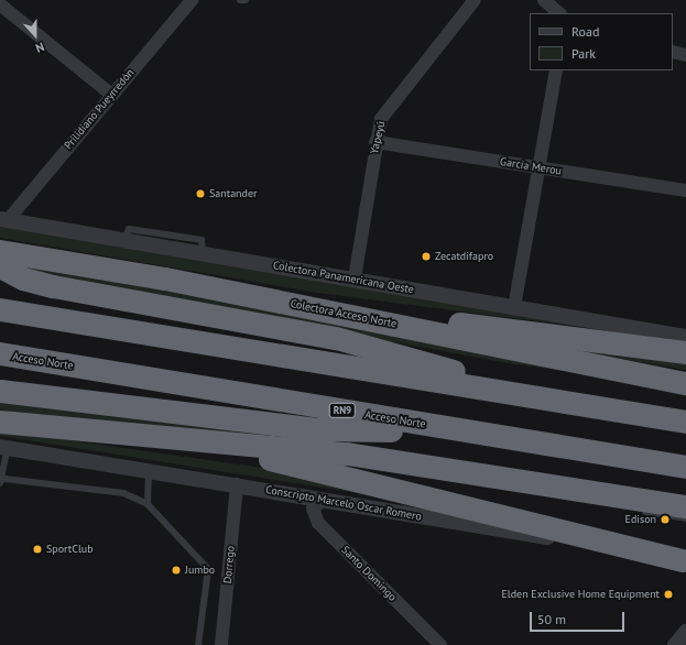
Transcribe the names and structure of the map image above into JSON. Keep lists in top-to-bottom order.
{
  "streets": {
    "highway": ["Colectora Acceso Norte", "Acceso Norte", "RN9"],
    "street": [
      "Prilidiano Pueyrredón",
      "Yapeyú",
      "García Merou",
      "Colectora Panamericana Oeste",
      "Conscripto Marcelo Oscar Romero",
      "Dorrego",
      "Santo Domingo"
    ]
  },
  "crossings": [
    ["Prilidiano Pueyrredón", "Colectora Panamericana Oeste"],
    ["Yapeyú", "García Merou"],
    ["Yapeyú", "Colectora Panamericana Oeste"],
    ["Conscripto Marcelo Oscar Romero", "Dorrego"],
    ["Conscripto Marcelo Oscar Romero", "Santo Domingo"]
  ],
  "places": [
    "Santander",
    "Zecatdifapro",
    "Edison",
    "SportClub",
    "Jumbo",
    "Elden Exclusive Home Equipment"
  ],
  "legend": ["Road", "Park"],
  "scale_bar": "50 m",
  "north": "bottom"
}
